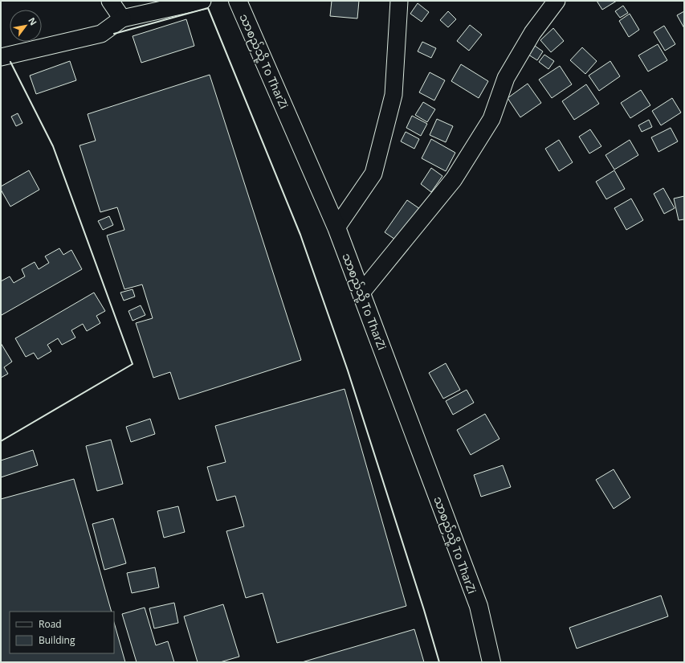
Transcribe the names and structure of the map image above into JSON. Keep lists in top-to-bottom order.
{
  "streets": {
    "highway": ["သာစည်သို့ To TharZi"]
  },
  "legend": ["Road", "Building"],
  "north": "top right"
}
